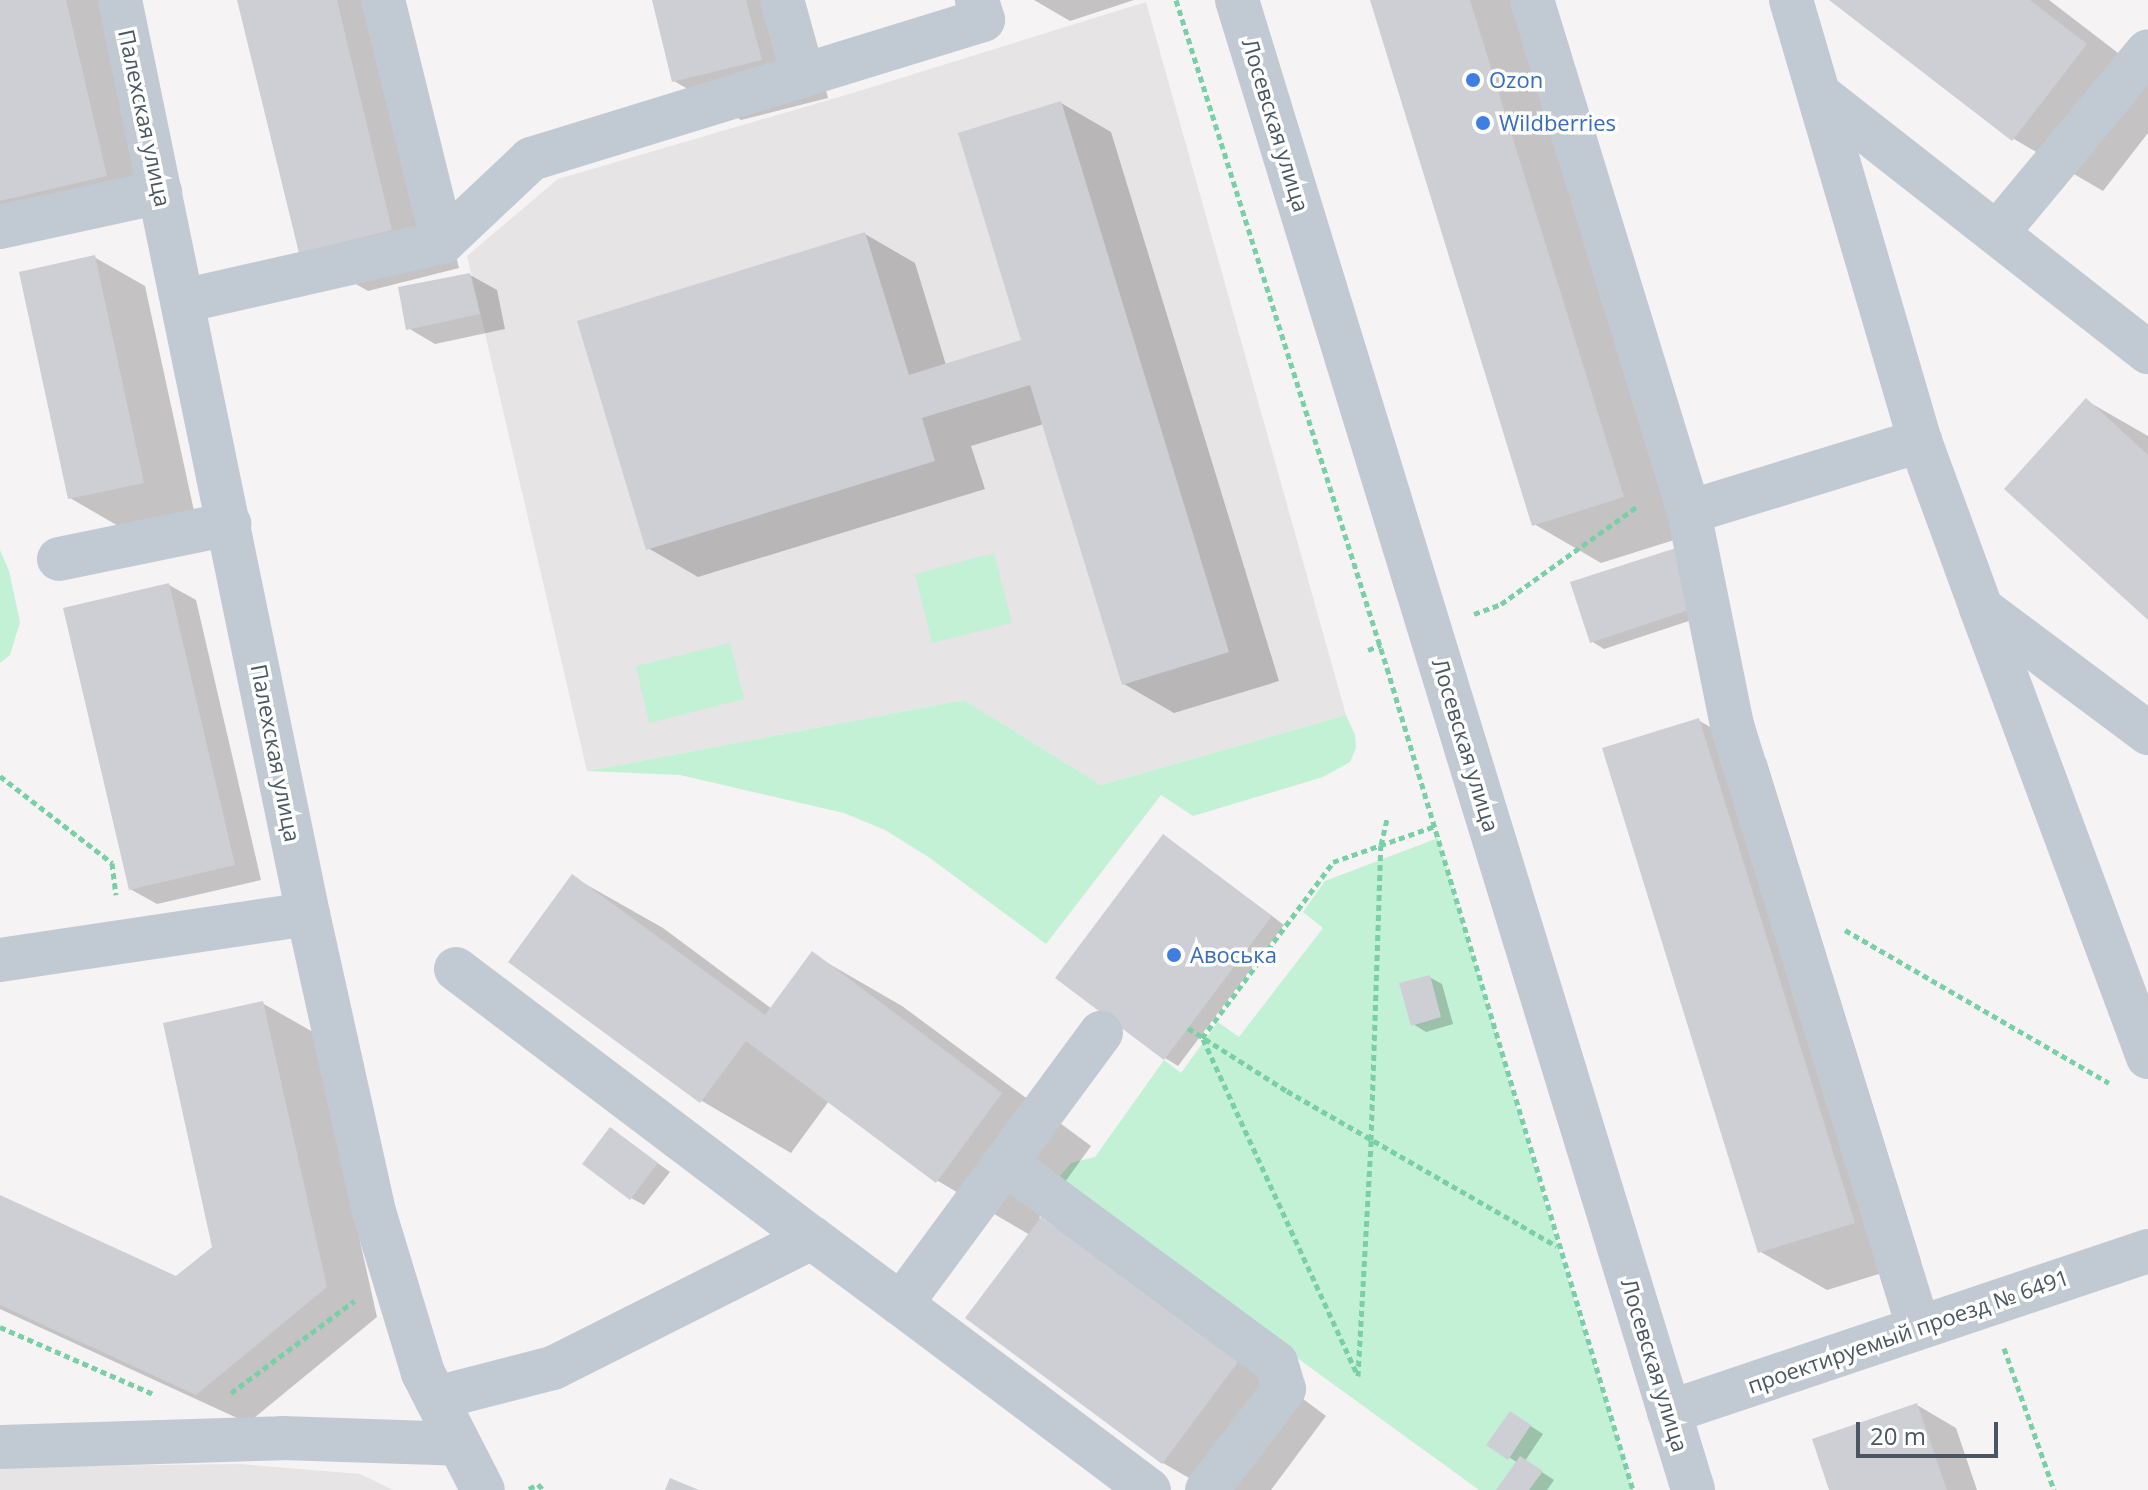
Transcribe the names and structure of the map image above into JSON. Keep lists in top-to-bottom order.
{
  "streets": {
    "street": ["Палехская улица", "Лосевская улица", "проектируемый проезд № 6491"]
  },
  "crossings": [
    ["Лосевская улица", "проектируемый проезд № 6491"]
  ],
  "places": ["Ozon", "Wildberries", "Авоська"],
  "scale_bar": "20 m"
}
